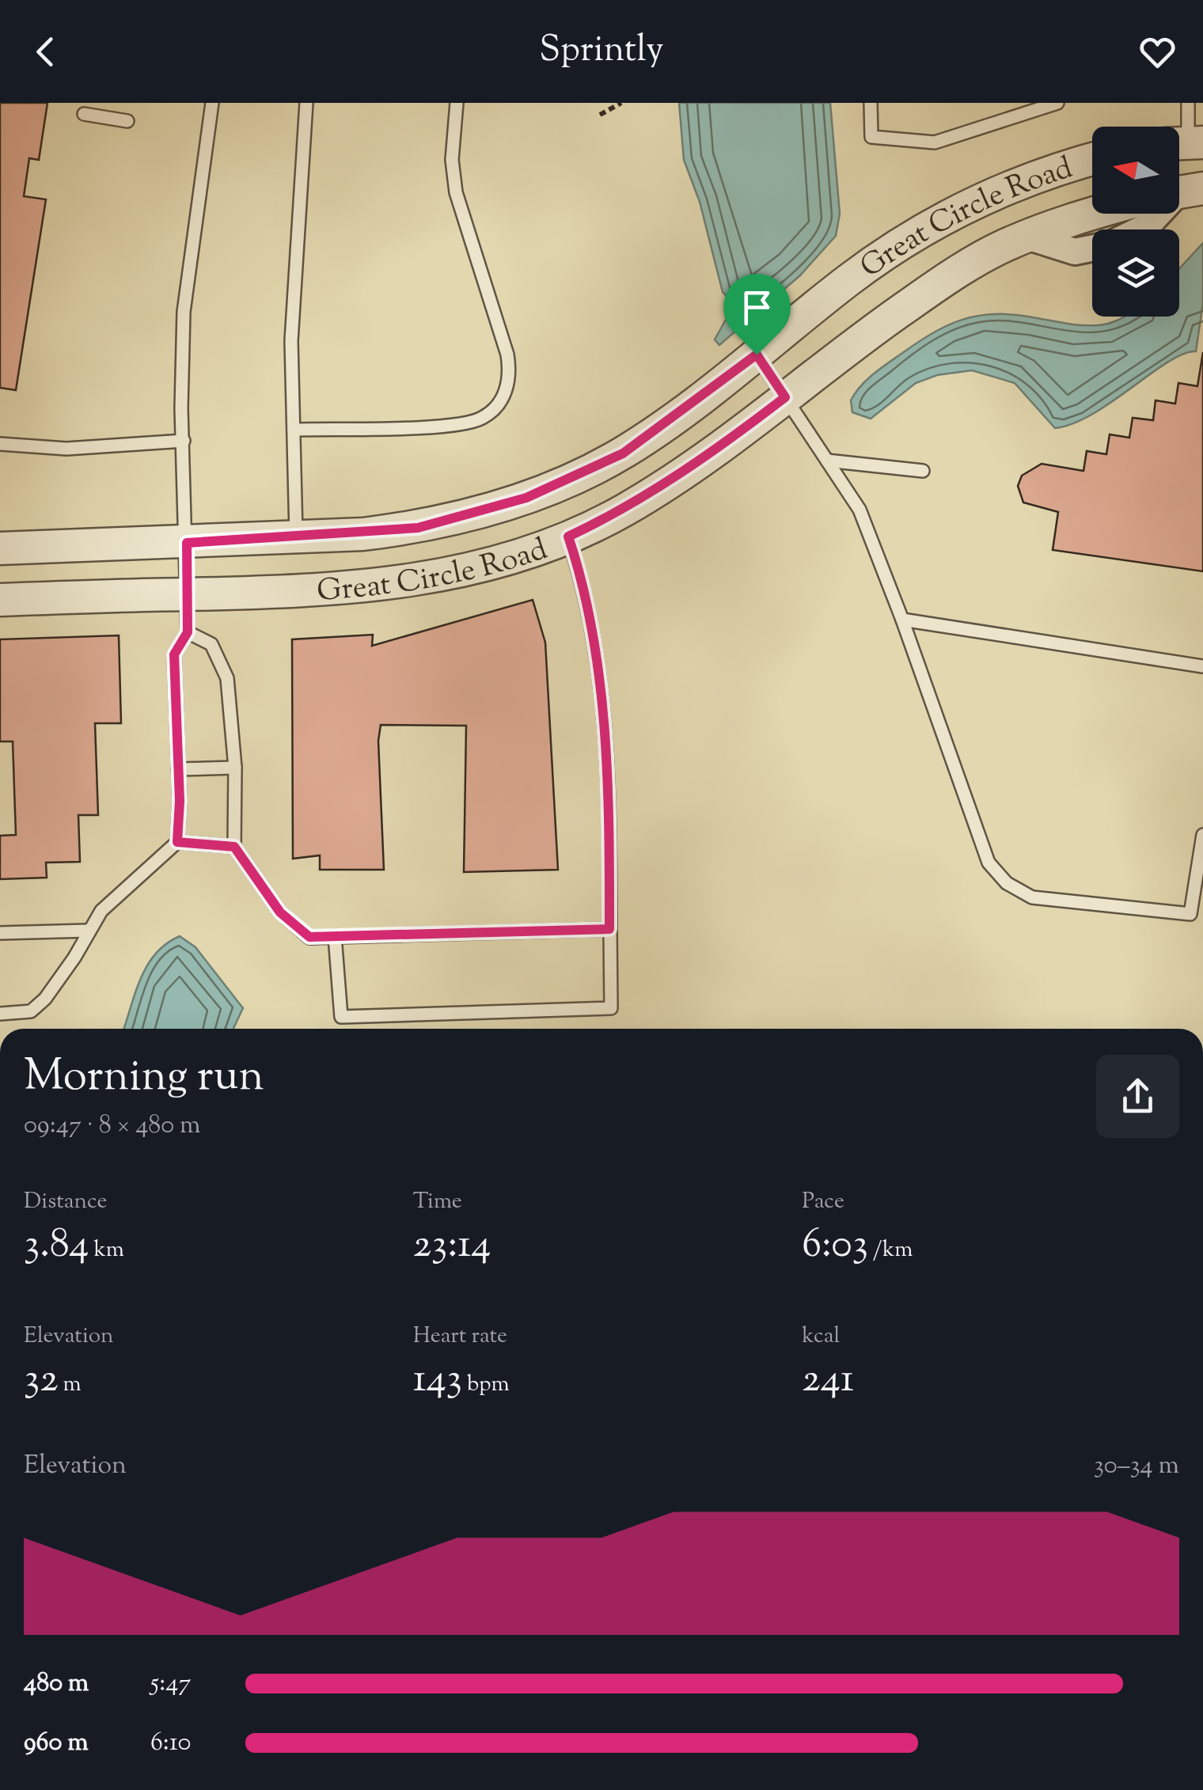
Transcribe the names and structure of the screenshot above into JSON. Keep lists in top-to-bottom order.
{
  "streets": {
    "street": ["Great Circle Road"]
  },
  "north": "left",
  "page": {
    "header": "Sprintly",
    "heading": ["Morning run", "09:47 · 8 × 480 m"],
    "stats": [
      ["Distance", "3.84 km"],
      ["Time", "23:14"],
      ["Pace", "6:03 /km"],
      ["Elevation", "32 m"],
      ["Heart rate", "143 bpm"],
      ["kcal", "241"]
    ],
    "chart": ["Elevation", "30–34 m"],
    "list": [
      {
        "name": "480 m",
        "note": "5:47"
      },
      {
        "name": "960 m",
        "note": "6:10"
      }
    ]
  }
}
